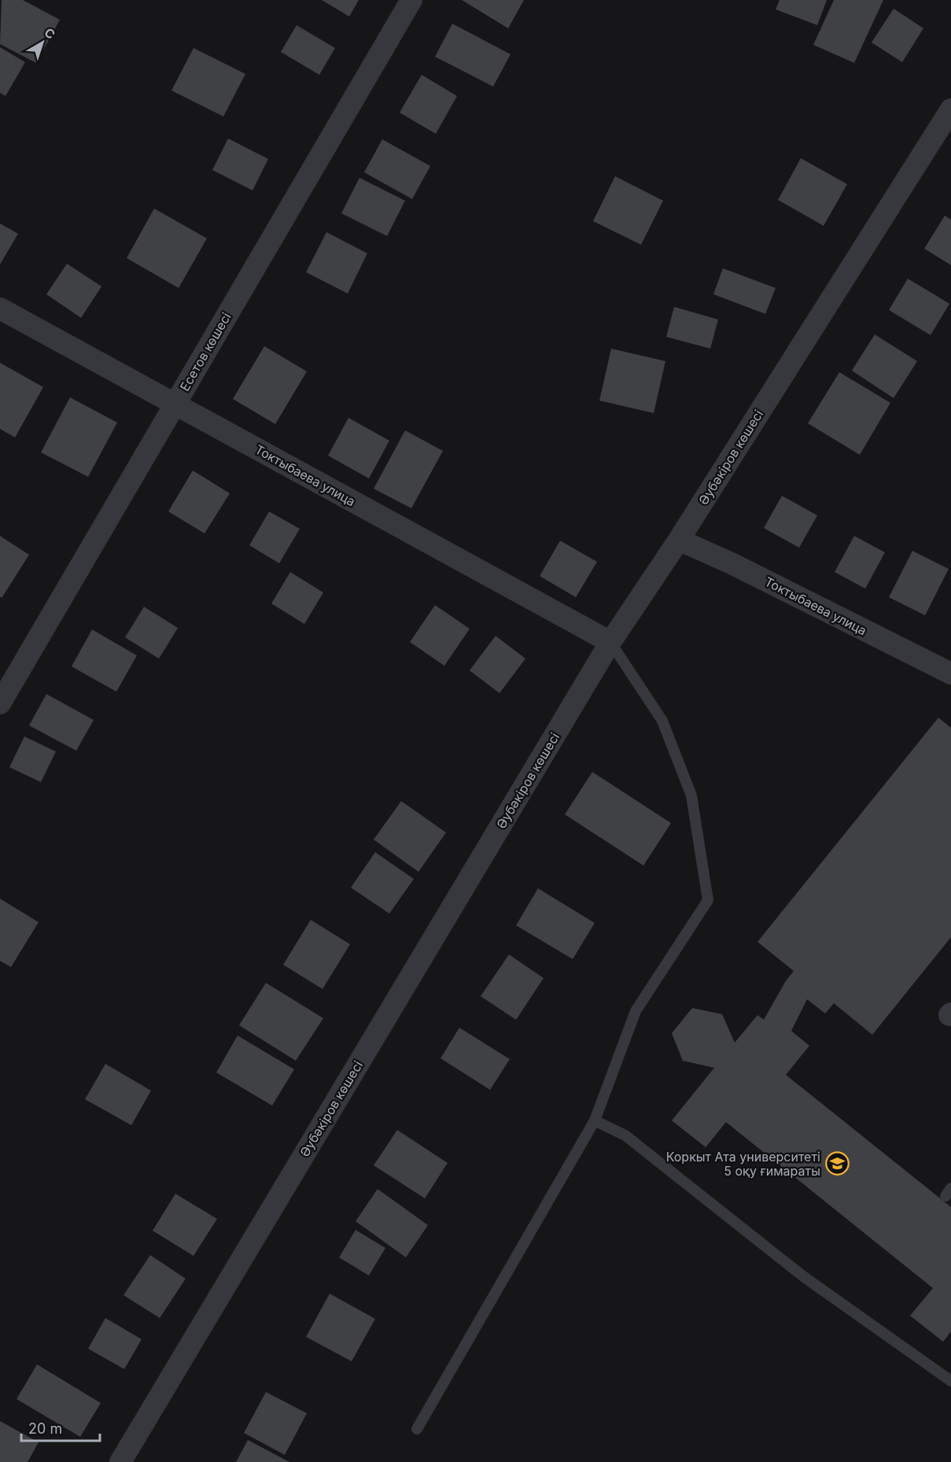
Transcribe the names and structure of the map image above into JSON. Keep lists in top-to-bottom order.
{
  "streets": {
    "street": ["Есетов көшесі", "Әубәкіров көшесі", "Токтыбаева улица"]
  },
  "crossings": [
    ["Есетов көшесі", "Токтыбаева улица"],
    ["Әубәкіров көшесі", "Токтыбаева улица"]
  ],
  "places": {
    "school or university": ["Коркыт Ата университеті 5 оқу ғимараты"]
  },
  "scale_bar": "20 m",
  "north": "top right"
}
